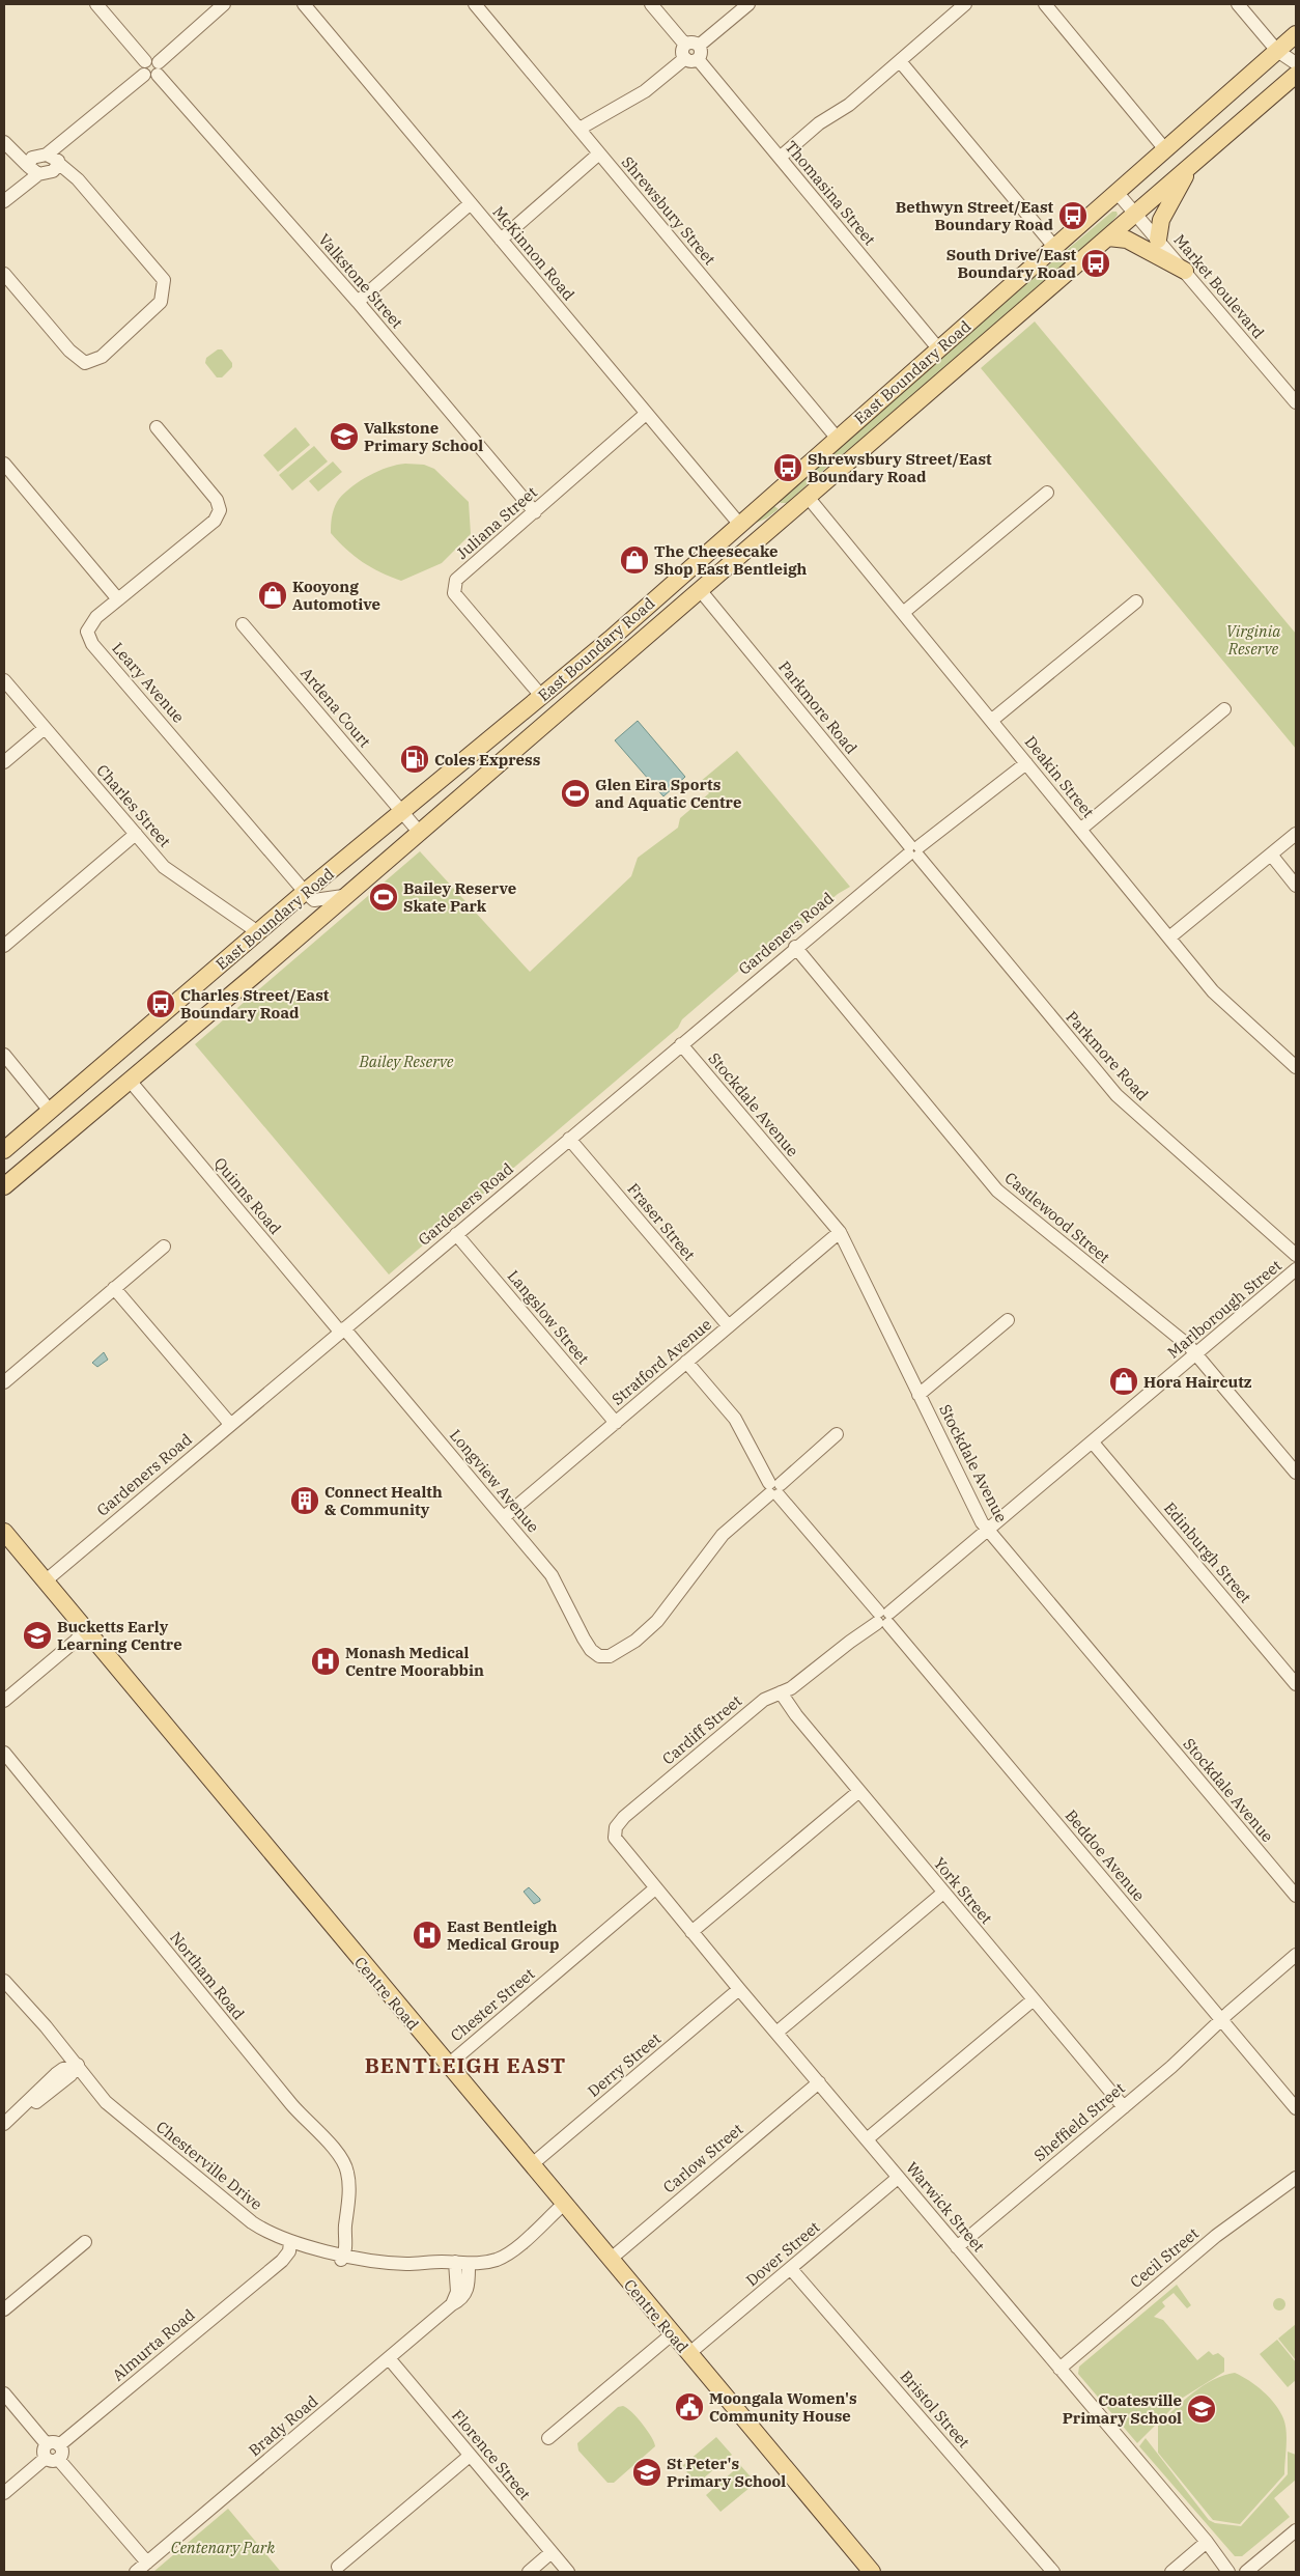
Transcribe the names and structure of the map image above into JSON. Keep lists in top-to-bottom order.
{
  "streets": {
    "main road": ["East Boundary Road", "Centre Road"],
    "street": [
      "Thomasina Street",
      "Shrewsbury Street",
      "McKinnon Road",
      "Valkstone Street",
      "Market Boulevard",
      "Juliana Street",
      "Leary Avenue",
      "Ardena Court",
      "Parkmore Road",
      "Deakin Street",
      "Charles Street",
      "Gardeners Road",
      "Stockdale Avenue",
      "Quinns Road",
      "Castlewood Street",
      "Fraser Street",
      "Marlborough Street",
      "Langslow Street",
      "Stratford Avenue",
      "Longview Avenue",
      "Edinburgh Street",
      "Cardiff Street",
      "Beddoe Avenue",
      "York Street",
      "Northam Road",
      "Chester Street",
      "Derry Street",
      "Sheffield Street",
      "Carlow Street",
      "Chesterville Drive",
      "Warwick Street",
      "Dover Street",
      "Cecil Street",
      "Almurta Road",
      "Bristol Street",
      "Brady Road",
      "Florence Street"
    ]
  },
  "crossings": [
    ["Thomasina Street", "East Boundary Road"],
    ["Shrewsbury Street", "East Boundary Road"],
    ["McKinnon Road", "East Boundary Road"],
    ["McKinnon Road", "Juliana Street"],
    ["Valkstone Street", "Juliana Street"],
    ["Market Boulevard", "East Boundary Road"],
    ["East Boundary Road", "Juliana Street"],
    ["East Boundary Road", "Leary Avenue"],
    ["East Boundary Road", "Ardena Court"],
    ["East Boundary Road", "Parkmore Road"],
    ["East Boundary Road", "Deakin Street"],
    ["East Boundary Road", "Charles Street"],
    ["East Boundary Road", "Quinns Road"],
    ["Parkmore Road", "Gardeners Road"],
    ["Deakin Street", "Gardeners Road"],
    ["Gardeners Road", "Stockdale Avenue"],
    ["Gardeners Road", "Quinns Road"],
    ["Gardeners Road", "Castlewood Street"],
    ["Gardeners Road", "Fraser Street"],
    ["Gardeners Road", "Langslow Street"],
    ["Gardeners Road", "Longview Avenue"],
    ["Gardeners Road", "Centre Road"],
    ["Stockdale Avenue", "Marlborough Street"],
    ["Stockdale Avenue", "Stratford Avenue"],
    ["Quinns Road", "Longview Avenue"],
    ["Castlewood Street", "Marlborough Street"],
    ["Fraser Street", "Stratford Avenue"],
    ["Marlborough Street", "Edinburgh Street"],
    ["Marlborough Street", "Cardiff Street"],
    ["Marlborough Street", "Beddoe Avenue"],
    ["Langslow Street", "Stratford Avenue"],
    ["Stratford Avenue", "Longview Avenue"],
    ["Stratford Avenue", "Beddoe Avenue"],
    ["Longview Avenue", "Beddoe Avenue"],
    ["Cardiff Street", "Beddoe Avenue"],
    ["Cardiff Street", "York Street"],
    ["Cardiff Street", "Chester Street"],
    ["Cardiff Street", "Warwick Street"],
    ["Beddoe Avenue", "Sheffield Street"],
    ["York Street", "Sheffield Street"],
    ["Northam Road", "Chesterville Drive"],
    ["Centre Road", "Chester Street"],
    ["Centre Road", "Derry Street"],
    ["Centre Road", "Carlow Street"],
    ["Centre Road", "Dover Street"],
    ["Chester Street", "Warwick Street"],
    ["Derry Street", "Warwick Street"],
    ["Sheffield Street", "Warwick Street"],
    ["Carlow Street", "Warwick Street"],
    ["Chesterville Drive", "Almurta Road"],
    ["Chesterville Drive", "Brady Road"],
    ["Warwick Street", "Dover Street"],
    ["Warwick Street", "Cecil Street"],
    ["Dover Street", "Bristol Street"],
    ["Brady Road", "Florence Street"]
  ],
  "districts": ["BENTLEIGH EAST"],
  "parks": ["Virginia Reserve", "Bailey Reserve", "Centenary Park"],
  "places": {
    "bus stop": [
      "Bethwyn Street/East Boundary Road",
      "South Drive/East Boundary Road",
      "Shrewsbury Street/East Boundary Road",
      "Charles Street/East Boundary Road"
    ],
    "school or university": [
      "Valkstone Primary School",
      "Bucketts Early Learning Centre",
      "Coatesville Primary School",
      "St Peter's Primary School"
    ],
    "shop": ["The Cheesecake Shop East Bentleigh", "Kooyong Automotive", "Hora Haircutz"],
    "fuel station": ["Coles Express"],
    "sports": ["Glen Eira Sports and Aquatic Centre", "Bailey Reserve Skate Park"],
    "building": ["Connect Health & Community"],
    "hospital": ["Monash Medical Centre Moorabbin", "East Bentleigh Medical Group"],
    "public building": ["Moongala Women's Community House"]
  }
}
